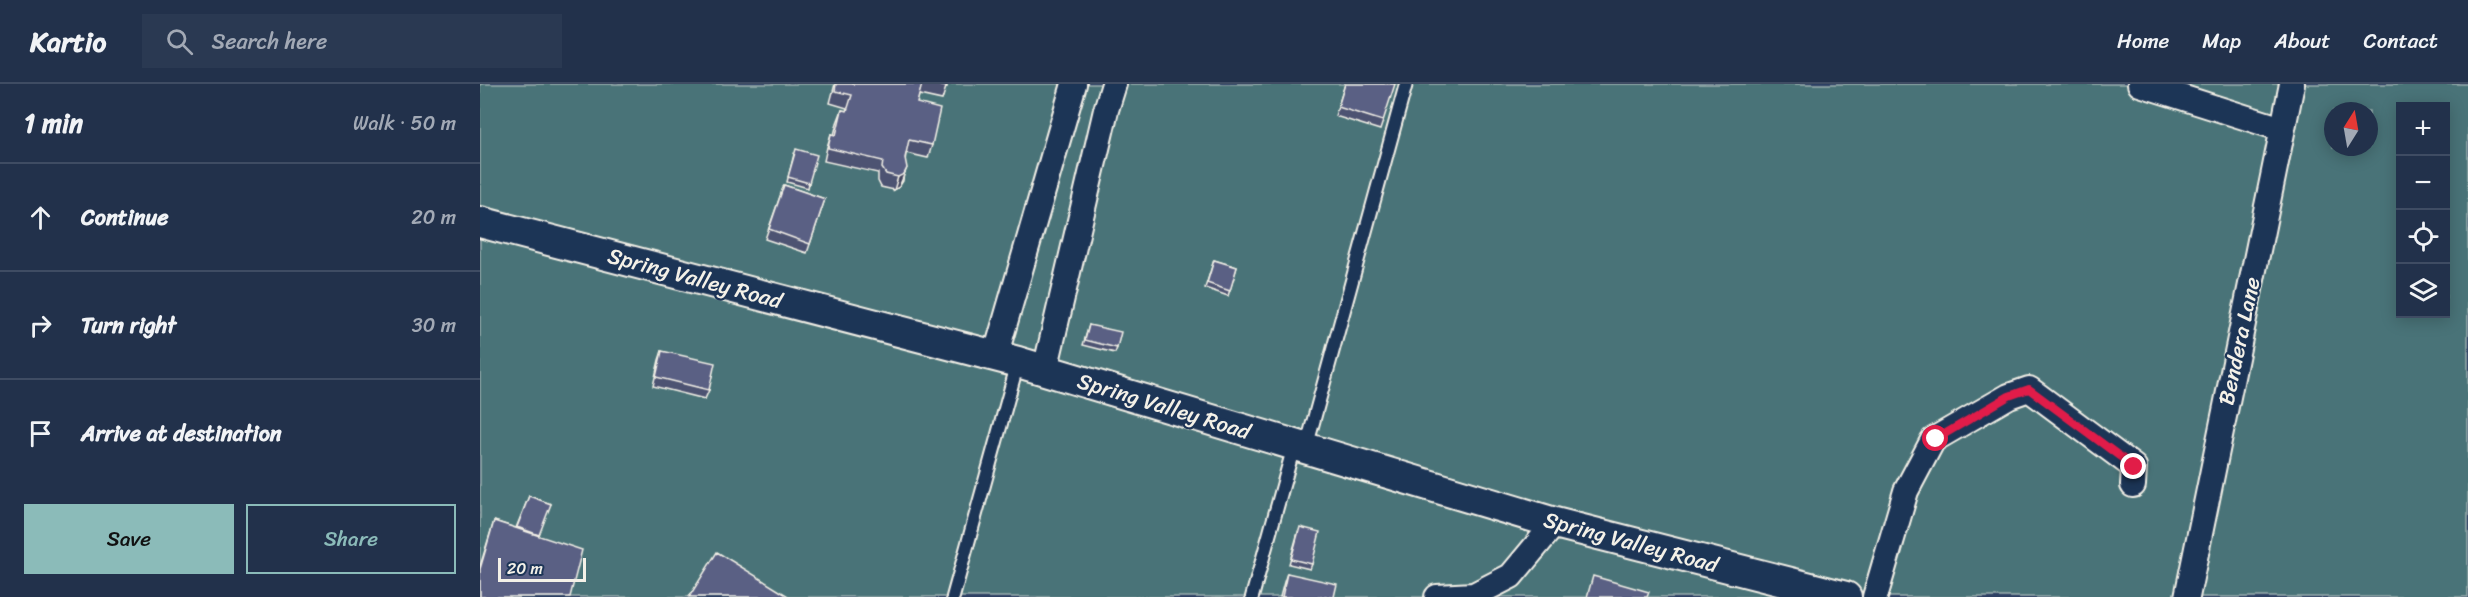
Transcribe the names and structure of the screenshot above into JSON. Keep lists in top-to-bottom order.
{
  "streets": {
    "street": ["Spring Valley Road", "Bendera Lane"]
  },
  "scale_bar": "20 m",
  "north": "top",
  "page": {
    "header": "Kartio",
    "search": "Search here",
    "nav": [
      "Home",
      "Map",
      "About",
      "Contact"
    ],
    "heading": ["1 min", "Walk · 50 m"],
    "map_buttons": ["+", "−"],
    "list": [
      ["Continue", "20 m"],
      ["Turn right", "30 m"],
      "Arrive at destination"
    ],
    "buttons": ["Save", "Share"],
    "scale": "20 m"
  }
}
